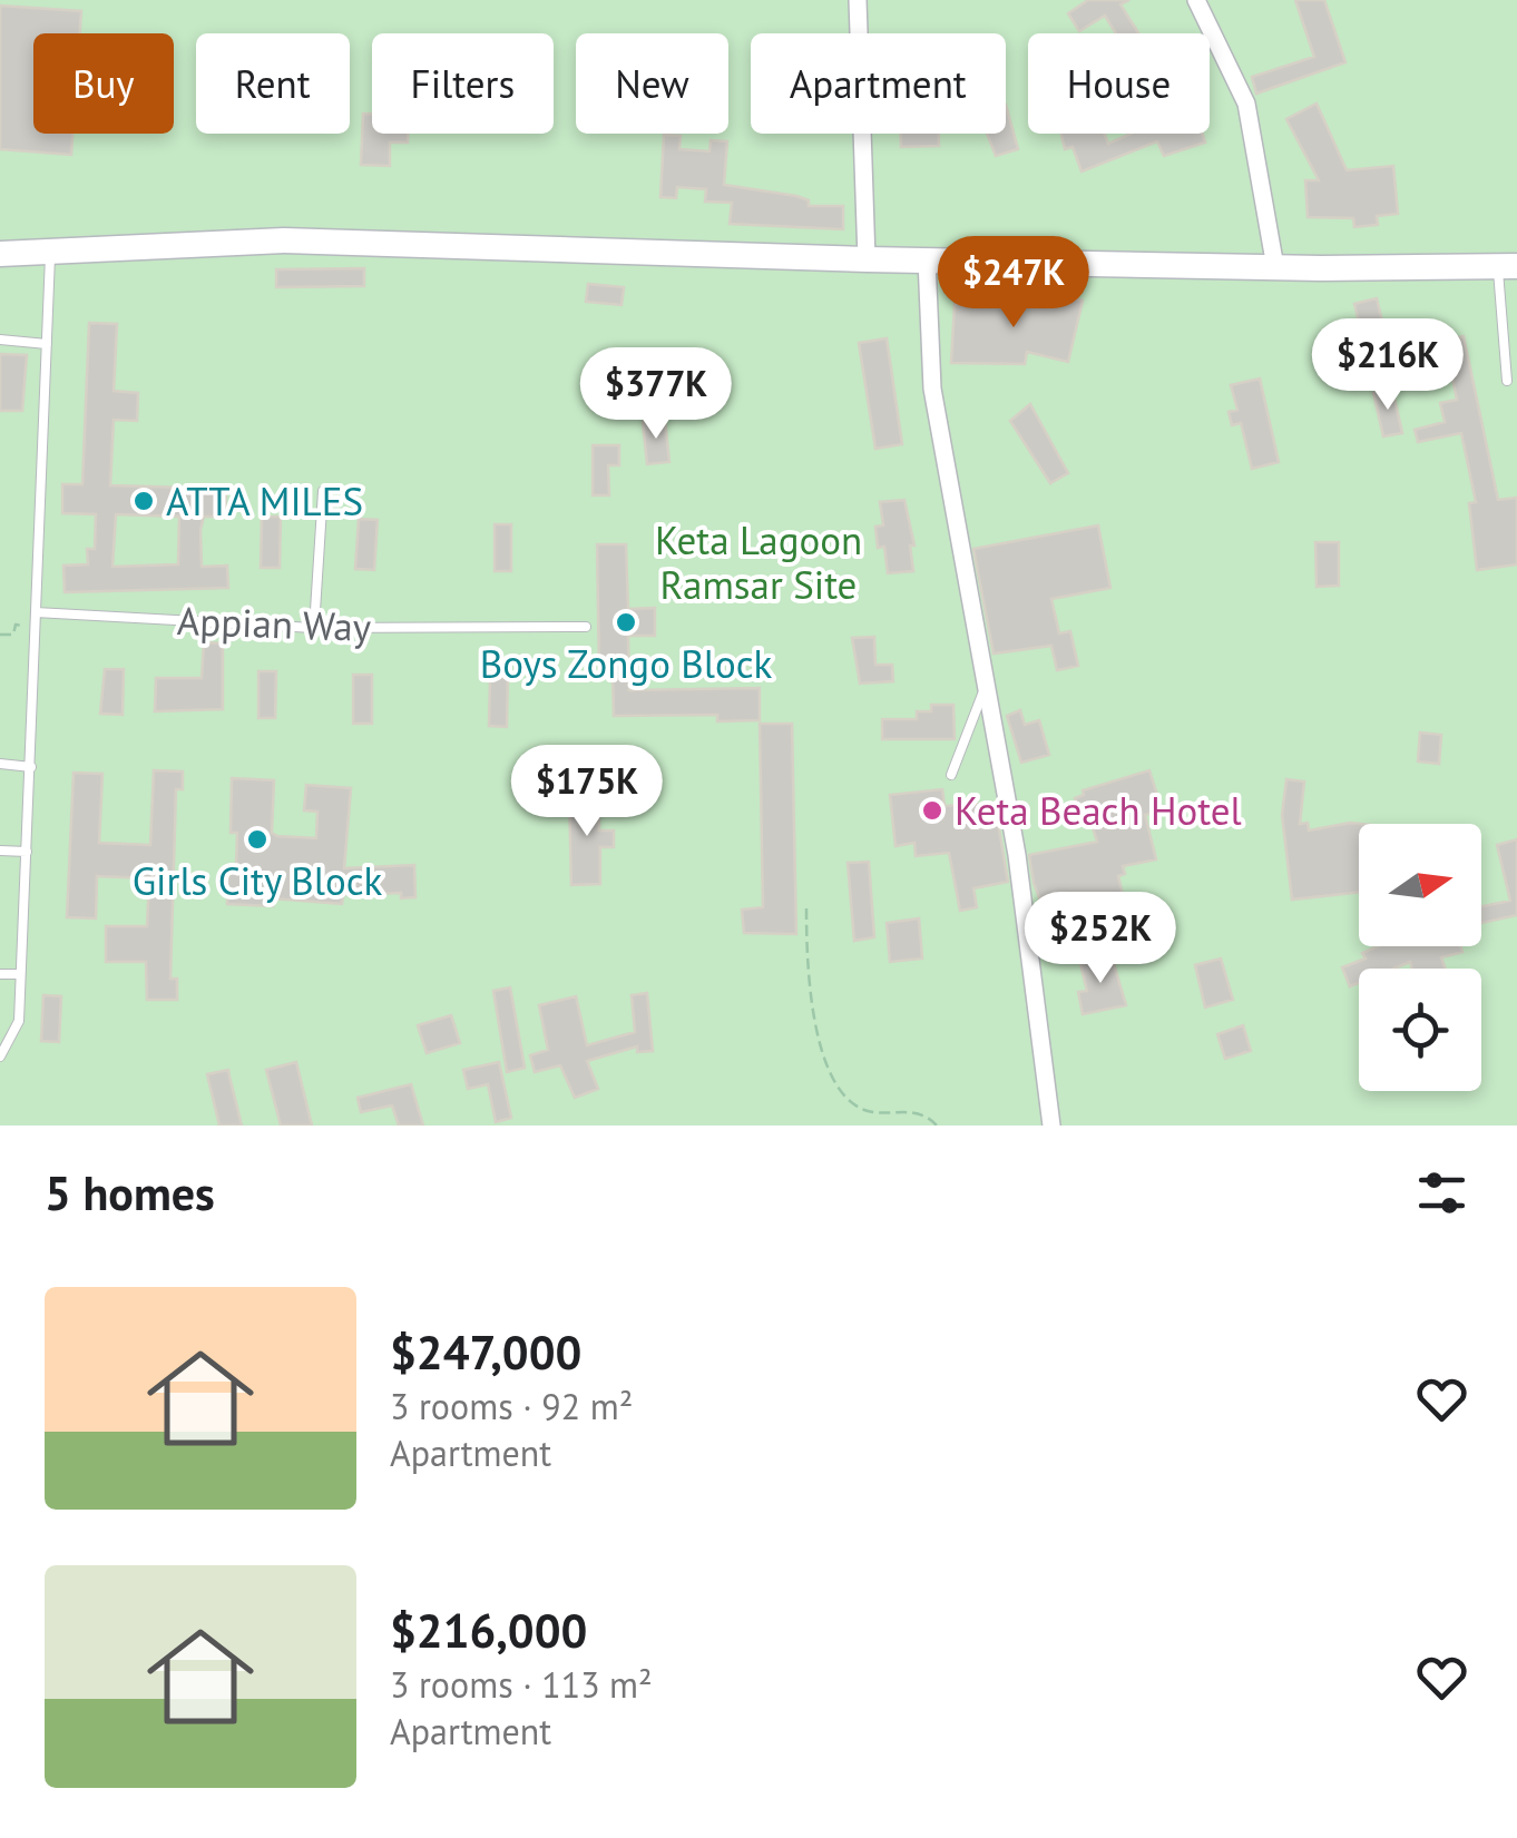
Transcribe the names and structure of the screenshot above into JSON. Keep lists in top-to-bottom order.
{
  "streets": {
    "lane": ["Appian Way"]
  },
  "parks": ["Keta Lagoon Ramsar Site"],
  "places": [
    "ATTA MILES",
    "Boys Zongo Block",
    "Keta Beach Hotel",
    "Girls City Block"
  ],
  "north": "right",
  "page": {
    "chip": [
      "Buy",
      "Rent",
      "Filters",
      "New",
      "Apartment",
      "House"
    ],
    "price": [
      "$247K",
      "$216K",
      "$377K",
      "$175K",
      "$252K"
    ],
    "heading": "5 homes",
    "list": [
      {
        "name": "$247,000",
        "note": "3 rooms · 92 m² · Apartment"
      },
      {
        "name": "$216,000",
        "note": "3 rooms · 113 m² · Apartment"
      }
    ]
  }
}
